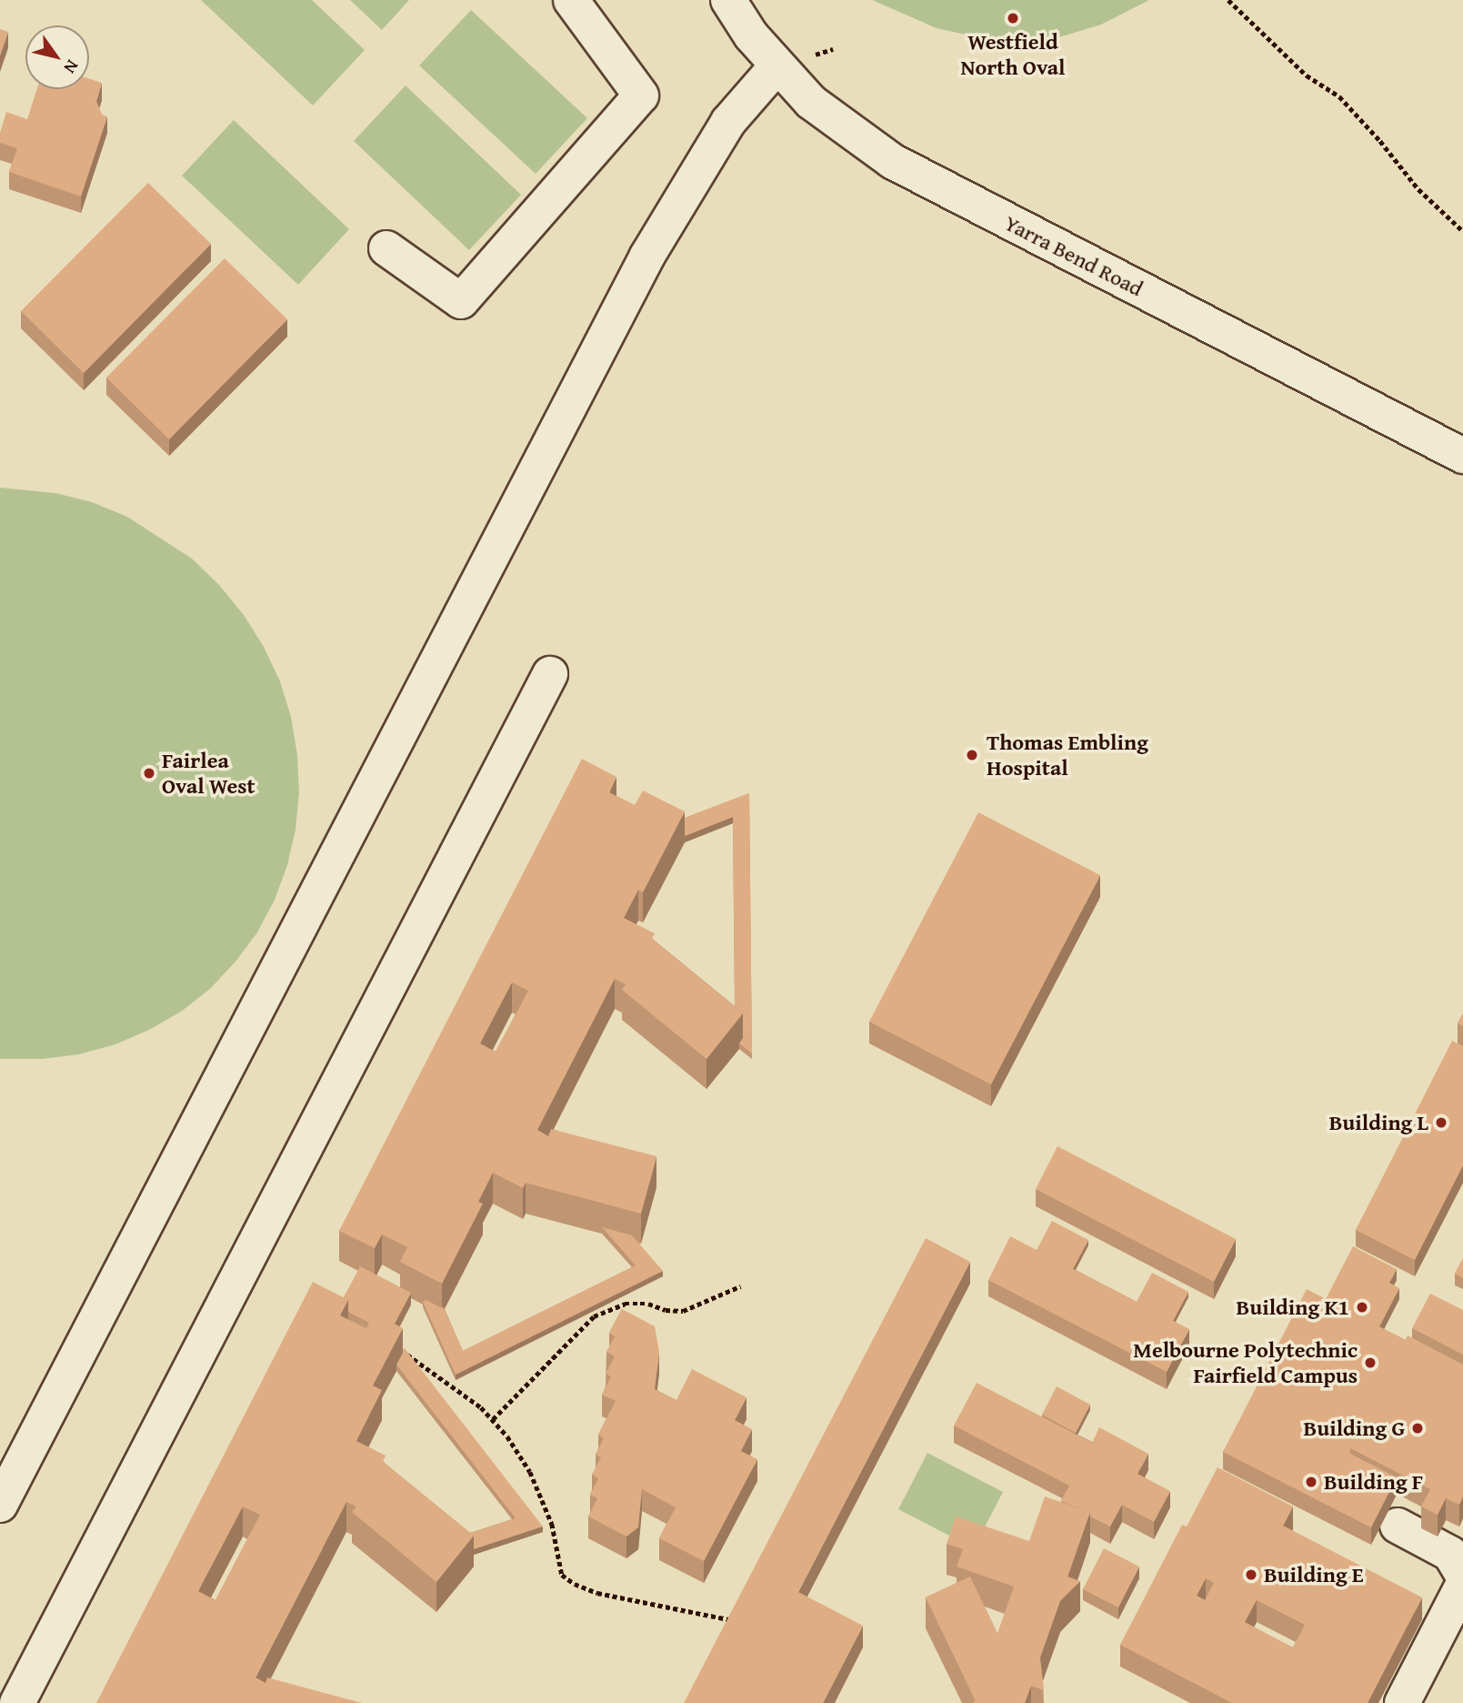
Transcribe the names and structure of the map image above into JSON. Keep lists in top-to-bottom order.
{
  "streets": {
    "street": ["Yarra Bend Road"]
  },
  "places": [
    "Westfield North Oval",
    "Thomas Embling Hospital",
    "Fairlea Oval West",
    "Building L",
    "Building K1",
    "Melbourne Polytechnic Fairfield Campus",
    "Building G",
    "Building F",
    "Building E"
  ],
  "north": "bottom right"
}
